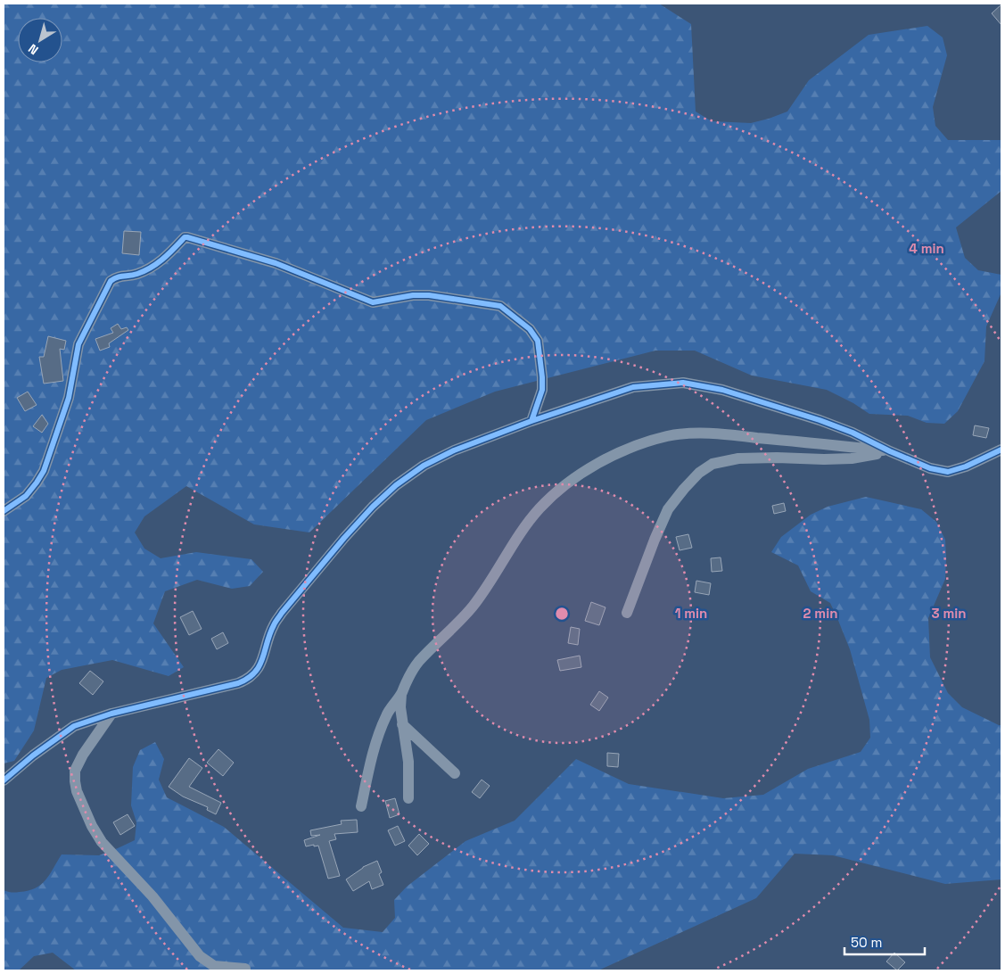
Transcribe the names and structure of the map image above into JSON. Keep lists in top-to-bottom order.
{
  "scale_bar": "50 m",
  "north": "bottom left",
  "rings": [
    "4 min",
    "1 min",
    "2 min",
    "3 min"
  ]
}
